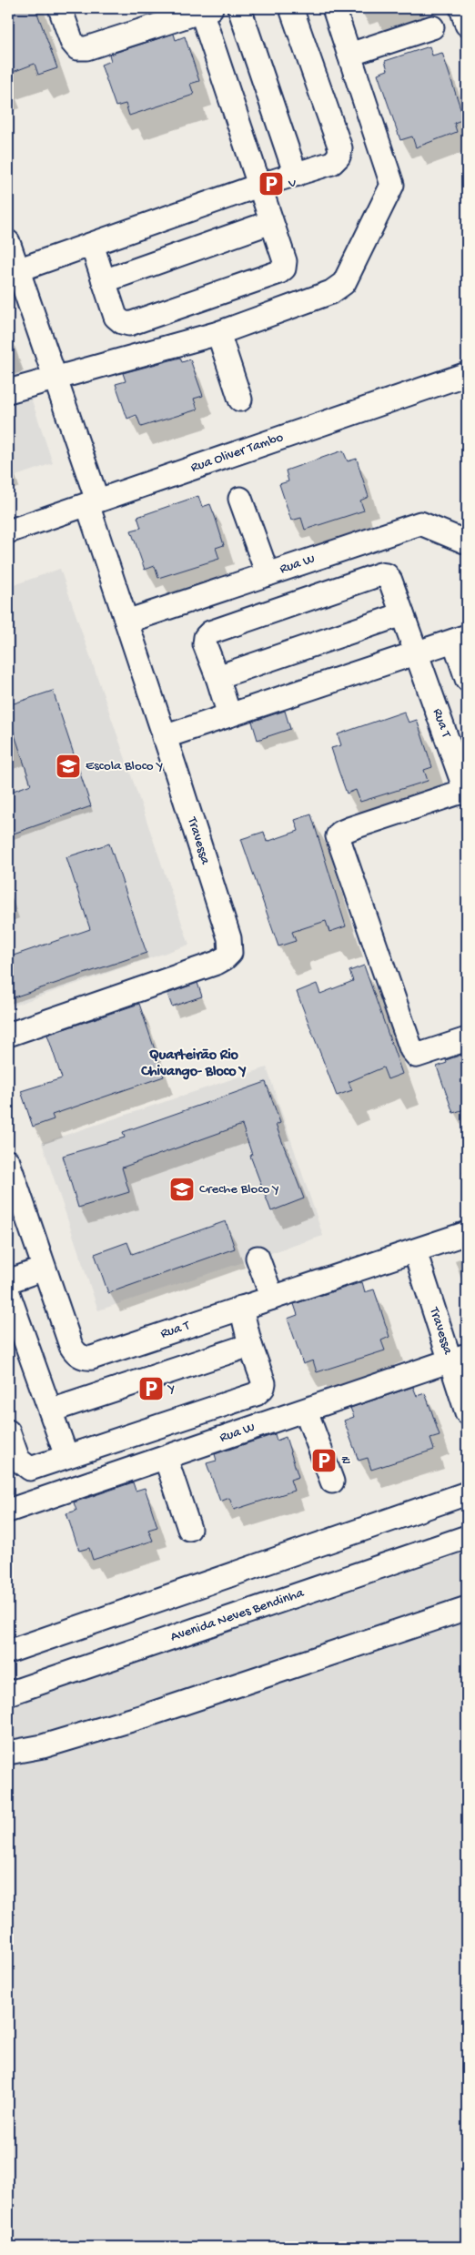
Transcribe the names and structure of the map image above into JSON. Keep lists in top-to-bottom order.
{
  "streets": {
    "street": [
      "Rua Oliver Tambo",
      "Rua W",
      "Rua T",
      "Travessa",
      "Avenida Neves Bendinha"
    ]
  },
  "crossings": [
    ["Rua Oliver Tambo", "Travessa"],
    ["Rua W", "Travessa"],
    ["Rua T", "Travessa"]
  ],
  "districts": ["Quarteirão Rio Chivango- Bloco Y"],
  "places": {
    "parking": ["V", "Y", "Z"],
    "school or university": ["Escola Bloco Y", "Creche Bloco Y"]
  }
}
